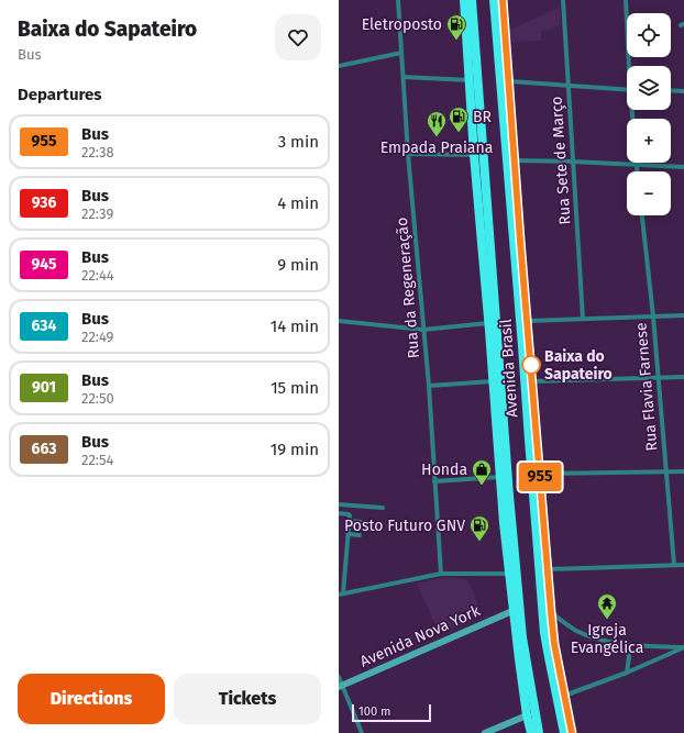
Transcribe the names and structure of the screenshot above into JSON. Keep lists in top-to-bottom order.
{
  "streets": {
    "highway": ["Avenida Brasil"],
    "main road": ["Avenida Nova York"],
    "street": ["Rua Sete de Março", "Rua da Regeneração", "Rua Flavia Farnese"]
  },
  "crossings": [
    ["Avenida Brasil", "Avenida Nova York"]
  ],
  "places": {
    "fuel station": ["Eletroposto", "BR", "Posto Futuro GNV"],
    "restaurant": ["Empada Praiana"],
    "other": ["Baixa do Sapateiro"],
    "shop": ["Honda"],
    "temple": ["Igreja Evangélica"]
  },
  "lines": ["bus line 955"],
  "scale_bar": "100 m",
  "page": {
    "heading": [
      ["Baixa do Sapateiro", "Bus"],
      "Departures"
    ],
    "on_map": "955",
    "map_buttons": ["+", "−"],
    "list": [
      {
        "mark": "955",
        "name": "Bus",
        "note": "22:38",
        "value": "3 min"
      },
      {
        "mark": "936",
        "name": "Bus",
        "note": "22:39",
        "value": "4 min"
      },
      {
        "mark": "945",
        "name": "Bus",
        "note": "22:44",
        "value": "9 min"
      },
      {
        "mark": "634",
        "name": "Bus",
        "note": "22:49",
        "value": "14 min"
      },
      {
        "mark": "901",
        "name": "Bus",
        "note": "22:50",
        "value": "15 min"
      },
      {
        "mark": "663",
        "name": "Bus",
        "note": "22:54",
        "value": "19 min"
      }
    ],
    "buttons": ["Directions", "Tickets"],
    "scale": "100 m"
  }
}
